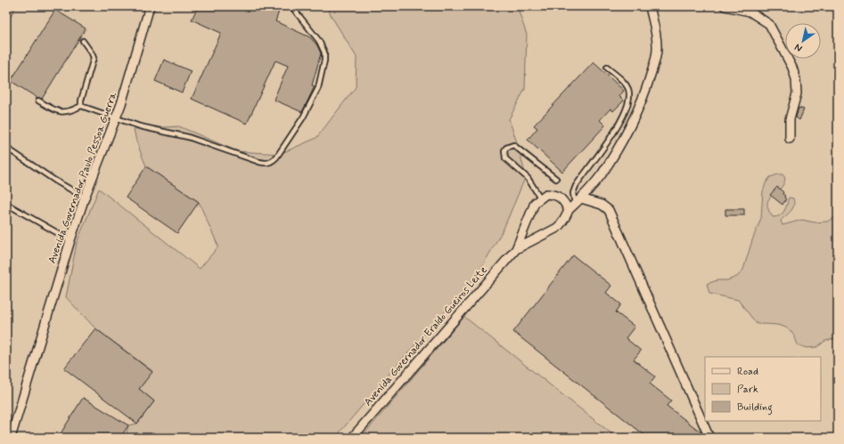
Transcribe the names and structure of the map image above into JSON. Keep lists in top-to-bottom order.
{
  "streets": {
    "street": ["Avenida Governador Paulo Pessoa Guerra", "Avenida Governador Eraldo Gueiros Leite"]
  },
  "legend": ["Road", "Park", "Building"],
  "north": "bottom left"
}
